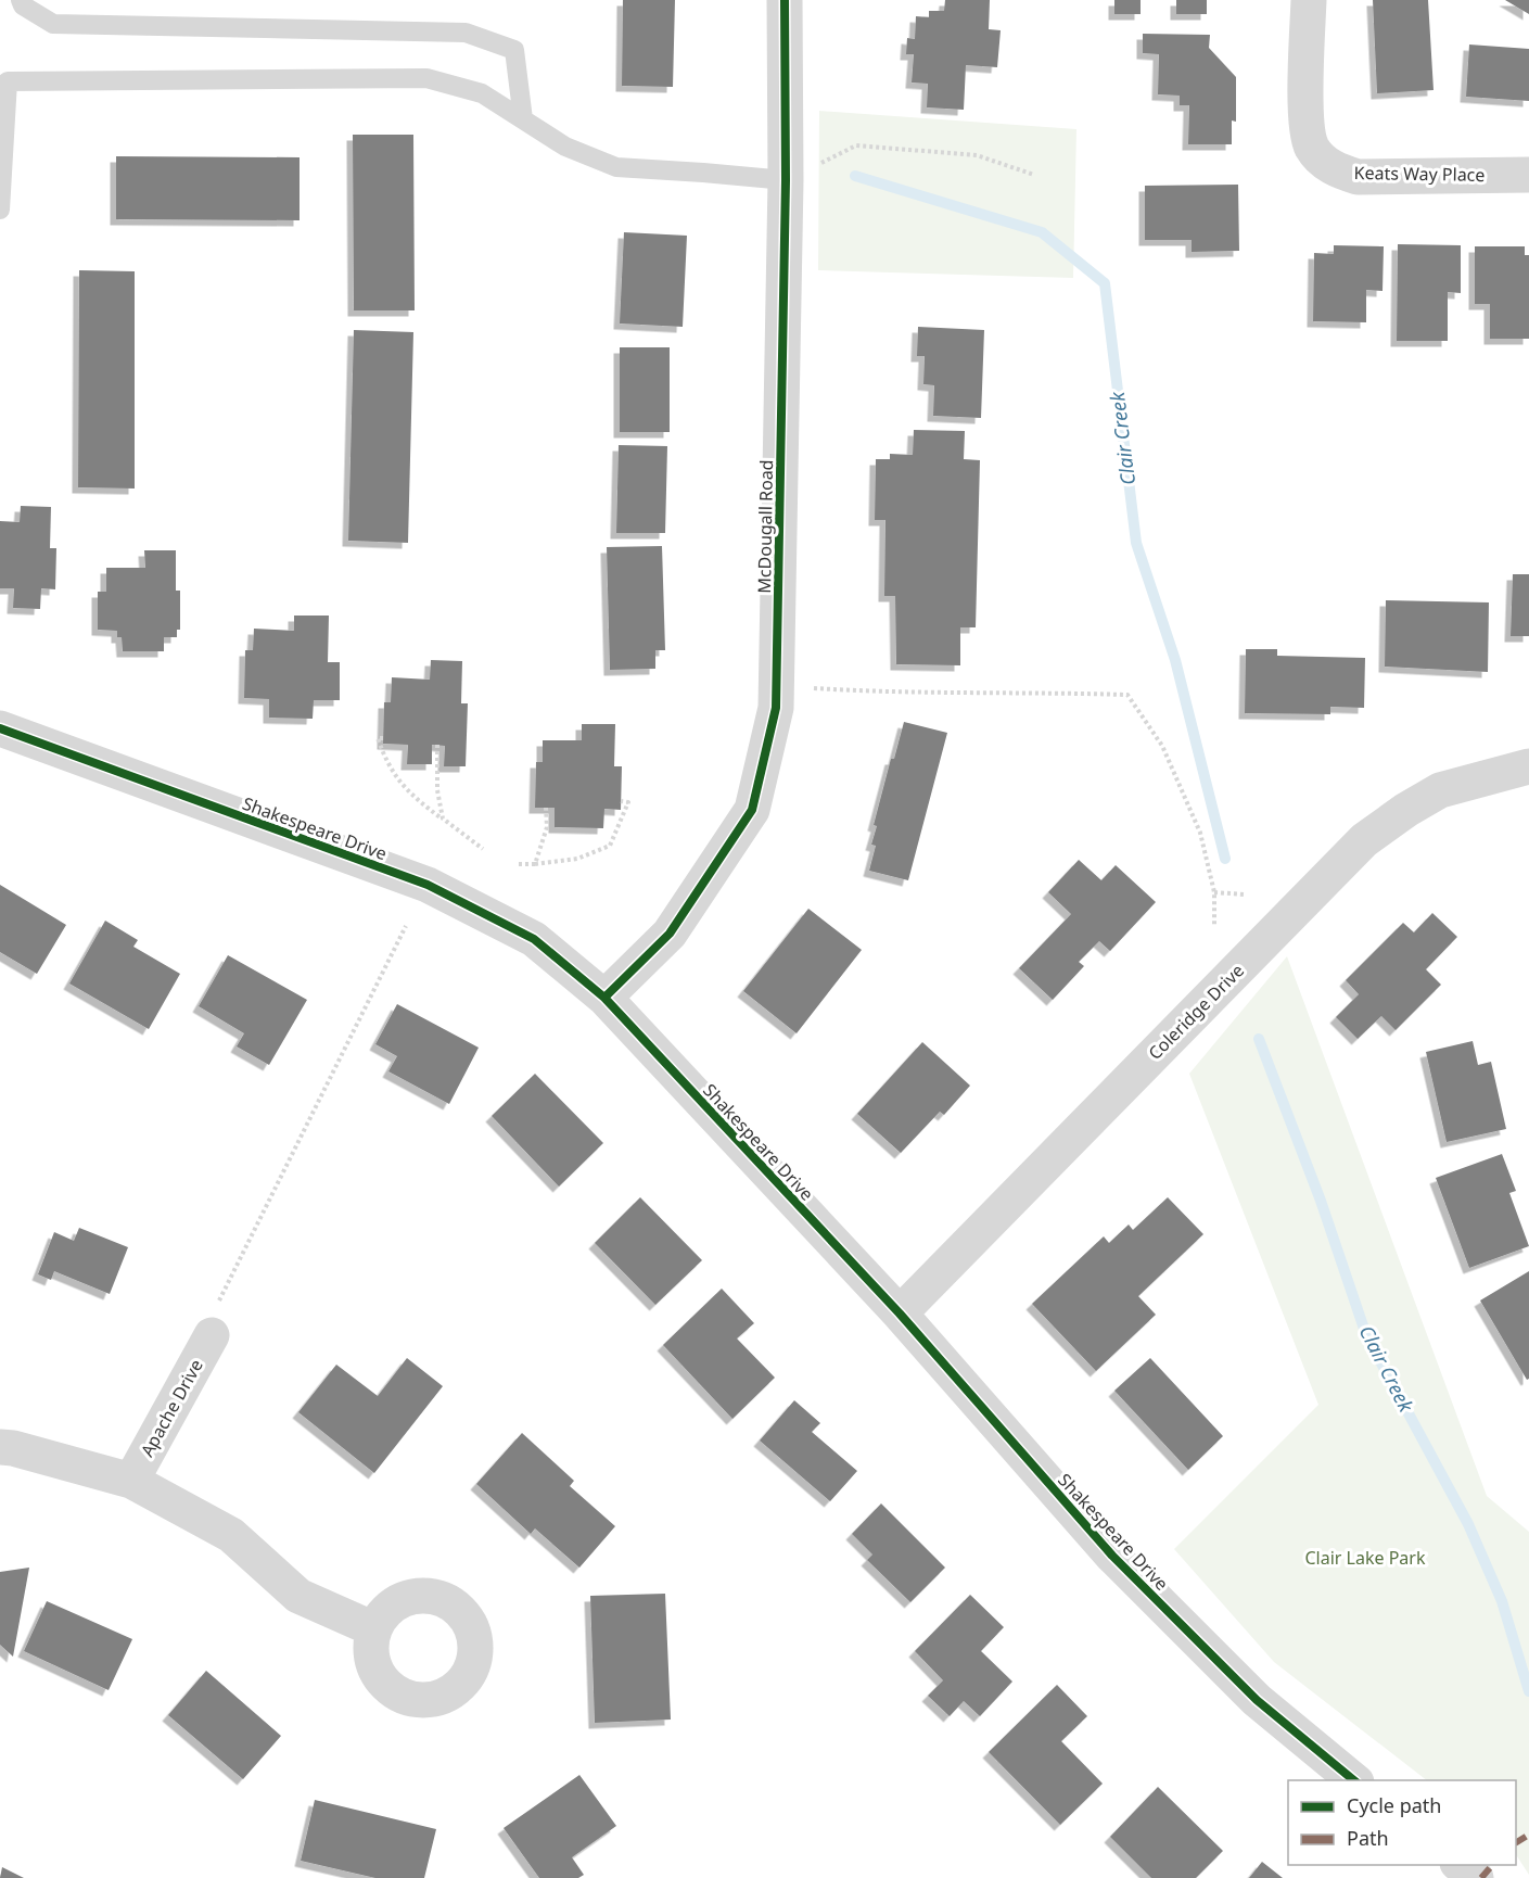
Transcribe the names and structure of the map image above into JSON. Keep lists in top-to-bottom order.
{
  "streets": {
    "street": [
      "Keats Way Place",
      "McDougall Road",
      "Shakespeare Drive",
      "Coleridge Drive",
      "Apache Drive"
    ]
  },
  "crossings": [
    ["McDougall Road", "Shakespeare Drive"],
    ["Shakespeare Drive", "Coleridge Drive"]
  ],
  "water": ["Clair Creek"],
  "parks": ["Clair Lake Park"],
  "legend": ["Cycle path", "Path"]
}
